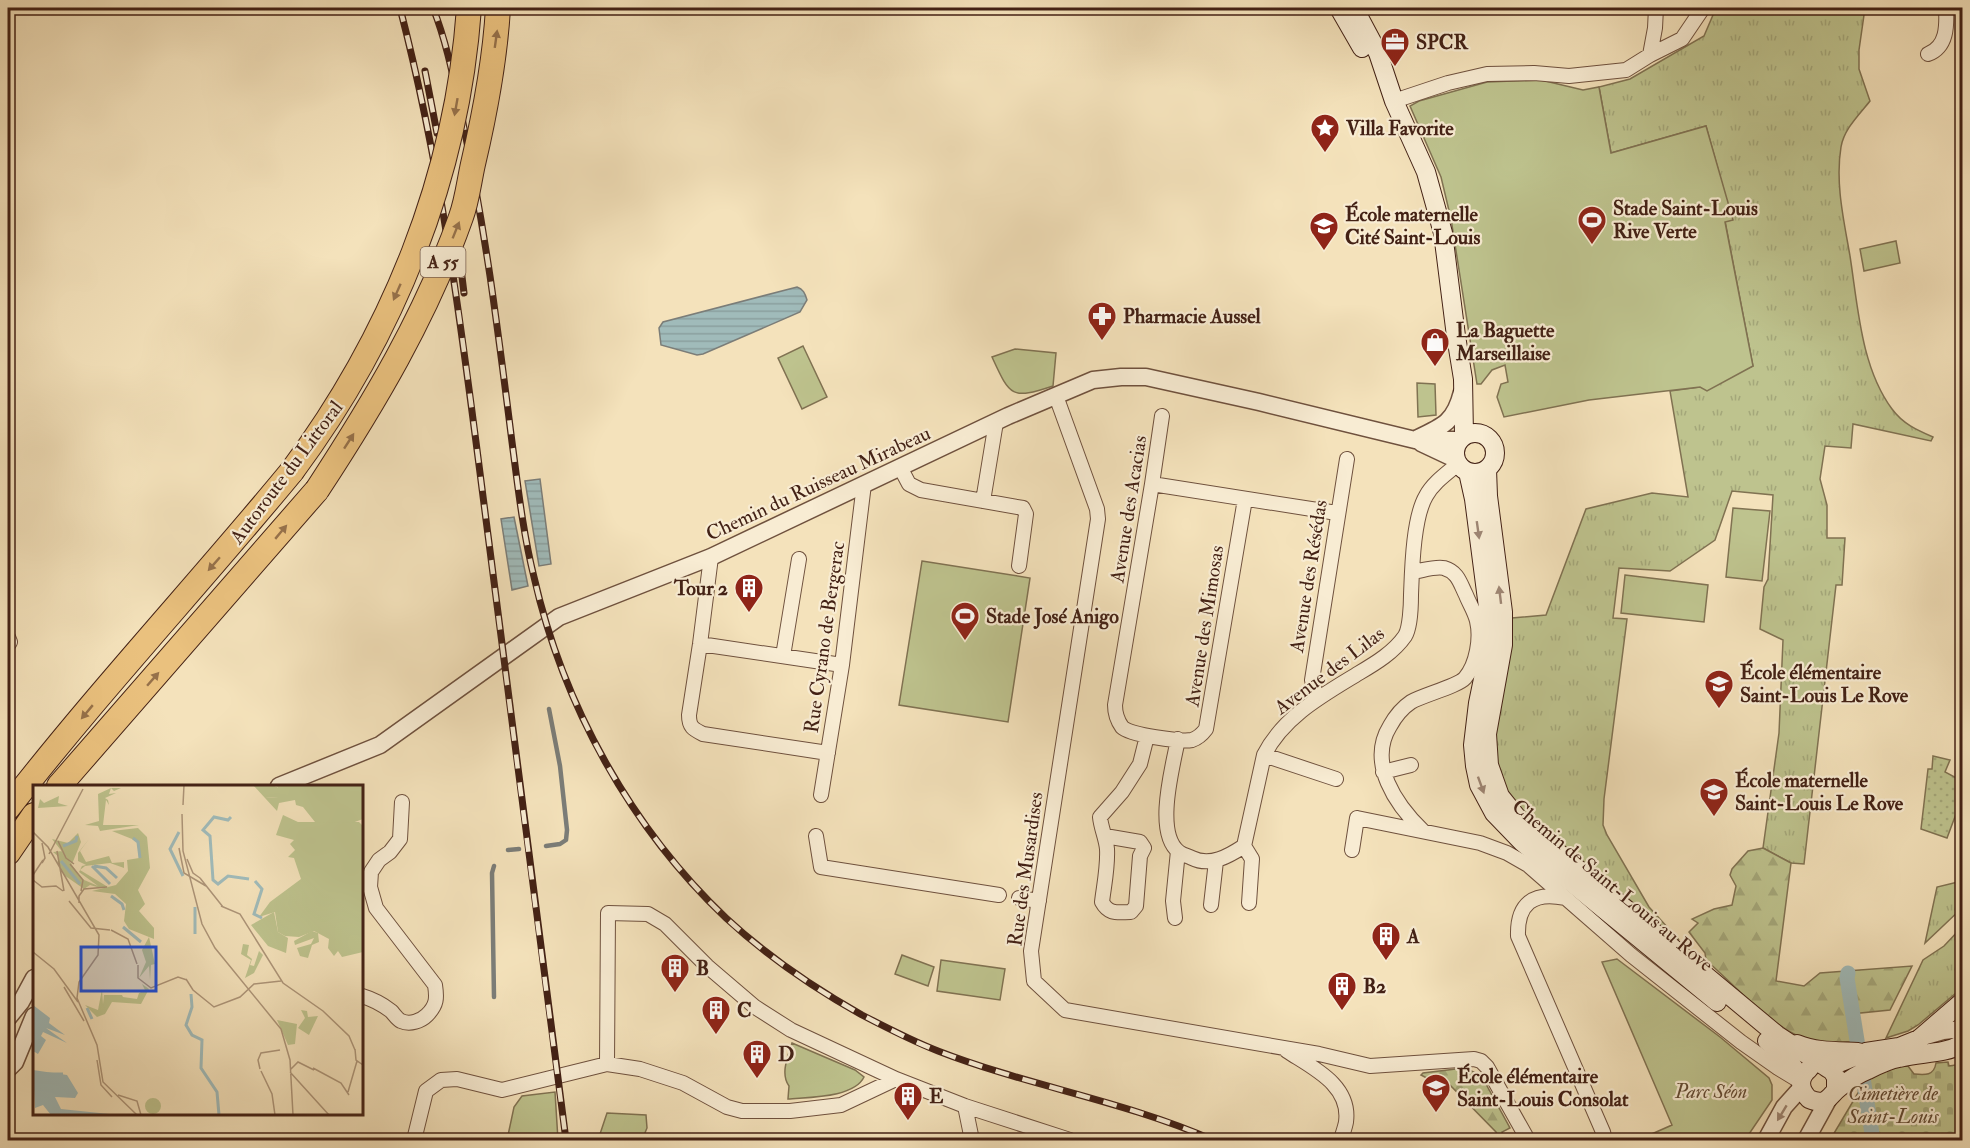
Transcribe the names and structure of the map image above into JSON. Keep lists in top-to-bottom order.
{
  "streets": {
    "highway": ["A 55", "Autoroute du Littoral"],
    "main road": ["Chemin de Saint-Louis au Rove"],
    "street": [
      "Chemin du Ruisseau Mirabeau",
      "Avenue des Acacias",
      "Avenue des Résédas",
      "Avenue des Mimosas",
      "Rue Cyrano de Bergerac",
      "Avenue des Lilas",
      "Rue des Musardises"
    ]
  },
  "crossings": [
    ["Chemin du Ruisseau Mirabeau", "Rue Cyrano de Bergerac"],
    ["Chemin du Ruisseau Mirabeau", "Avenue des Lilas"],
    ["Chemin du Ruisseau Mirabeau", "Rue des Musardises"],
    ["Chemin du Ruisseau Mirabeau", "Chemin de Saint-Louis au Rove"],
    ["Avenue des Acacias", "Avenue des Mimosas"],
    ["Avenue des Résédas", "Avenue des Lilas"],
    ["Avenue des Lilas", "Chemin de Saint-Louis au Rove"]
  ],
  "parks": ["Parc Séon", "Cimetière de Saint-Louis"],
  "places": {
    "office": ["SPCR"],
    "place": ["Villa Favorite"],
    "sports": ["Stade Saint-Louis Rive Verte", "Stade José Anigo"],
    "school or university": [
      "École maternelle Cité Saint-Louis",
      "École élémentaire Saint-Louis Le Rove",
      "École maternelle Saint-Louis Le Rove",
      "École élémentaire Saint-Louis Consolat"
    ],
    "pharmacy": ["Pharmacie Aussel"],
    "shop": ["La Baguette Marseillaise"],
    "building": [
      "Tour 2",
      "A",
      "B",
      "B2",
      "C",
      "D",
      "E"
    ]
  }
}
